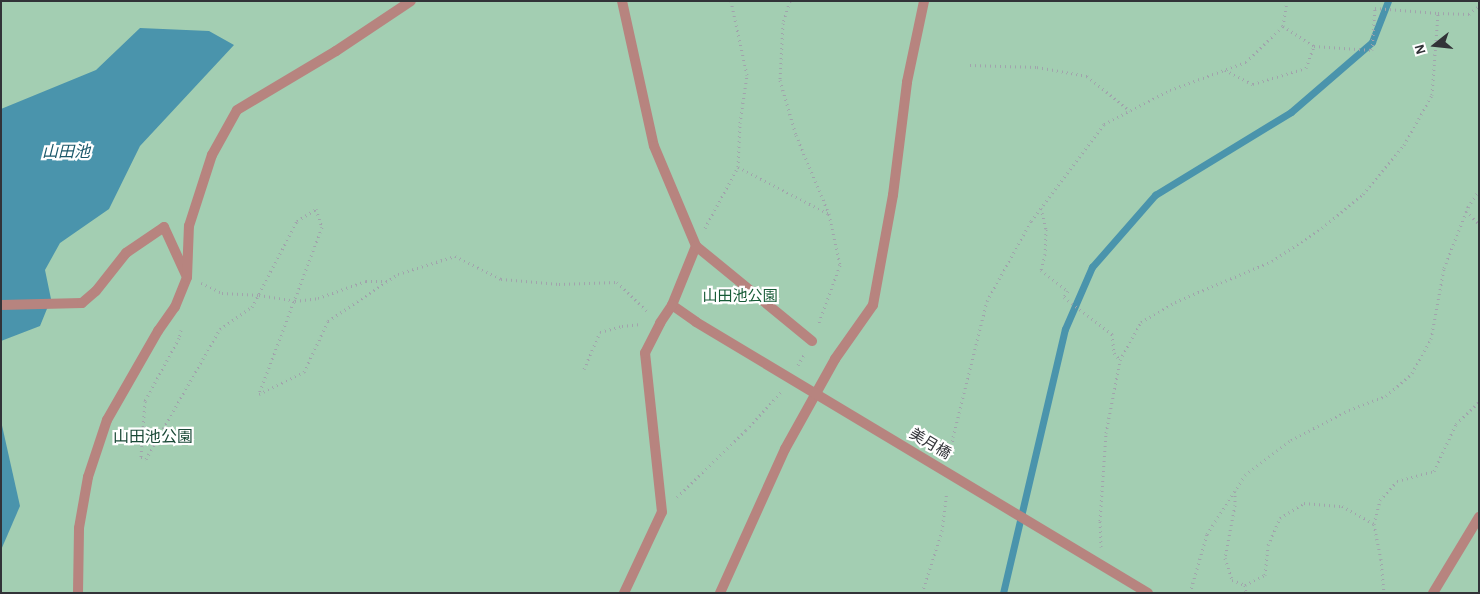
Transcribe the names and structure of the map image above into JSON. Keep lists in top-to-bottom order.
{
  "streets": {
    "street": ["美月橋"]
  },
  "districts": ["山田池公園"],
  "water": ["山田池"],
  "parks": ["山田池公園"],
  "north": "left"
}
